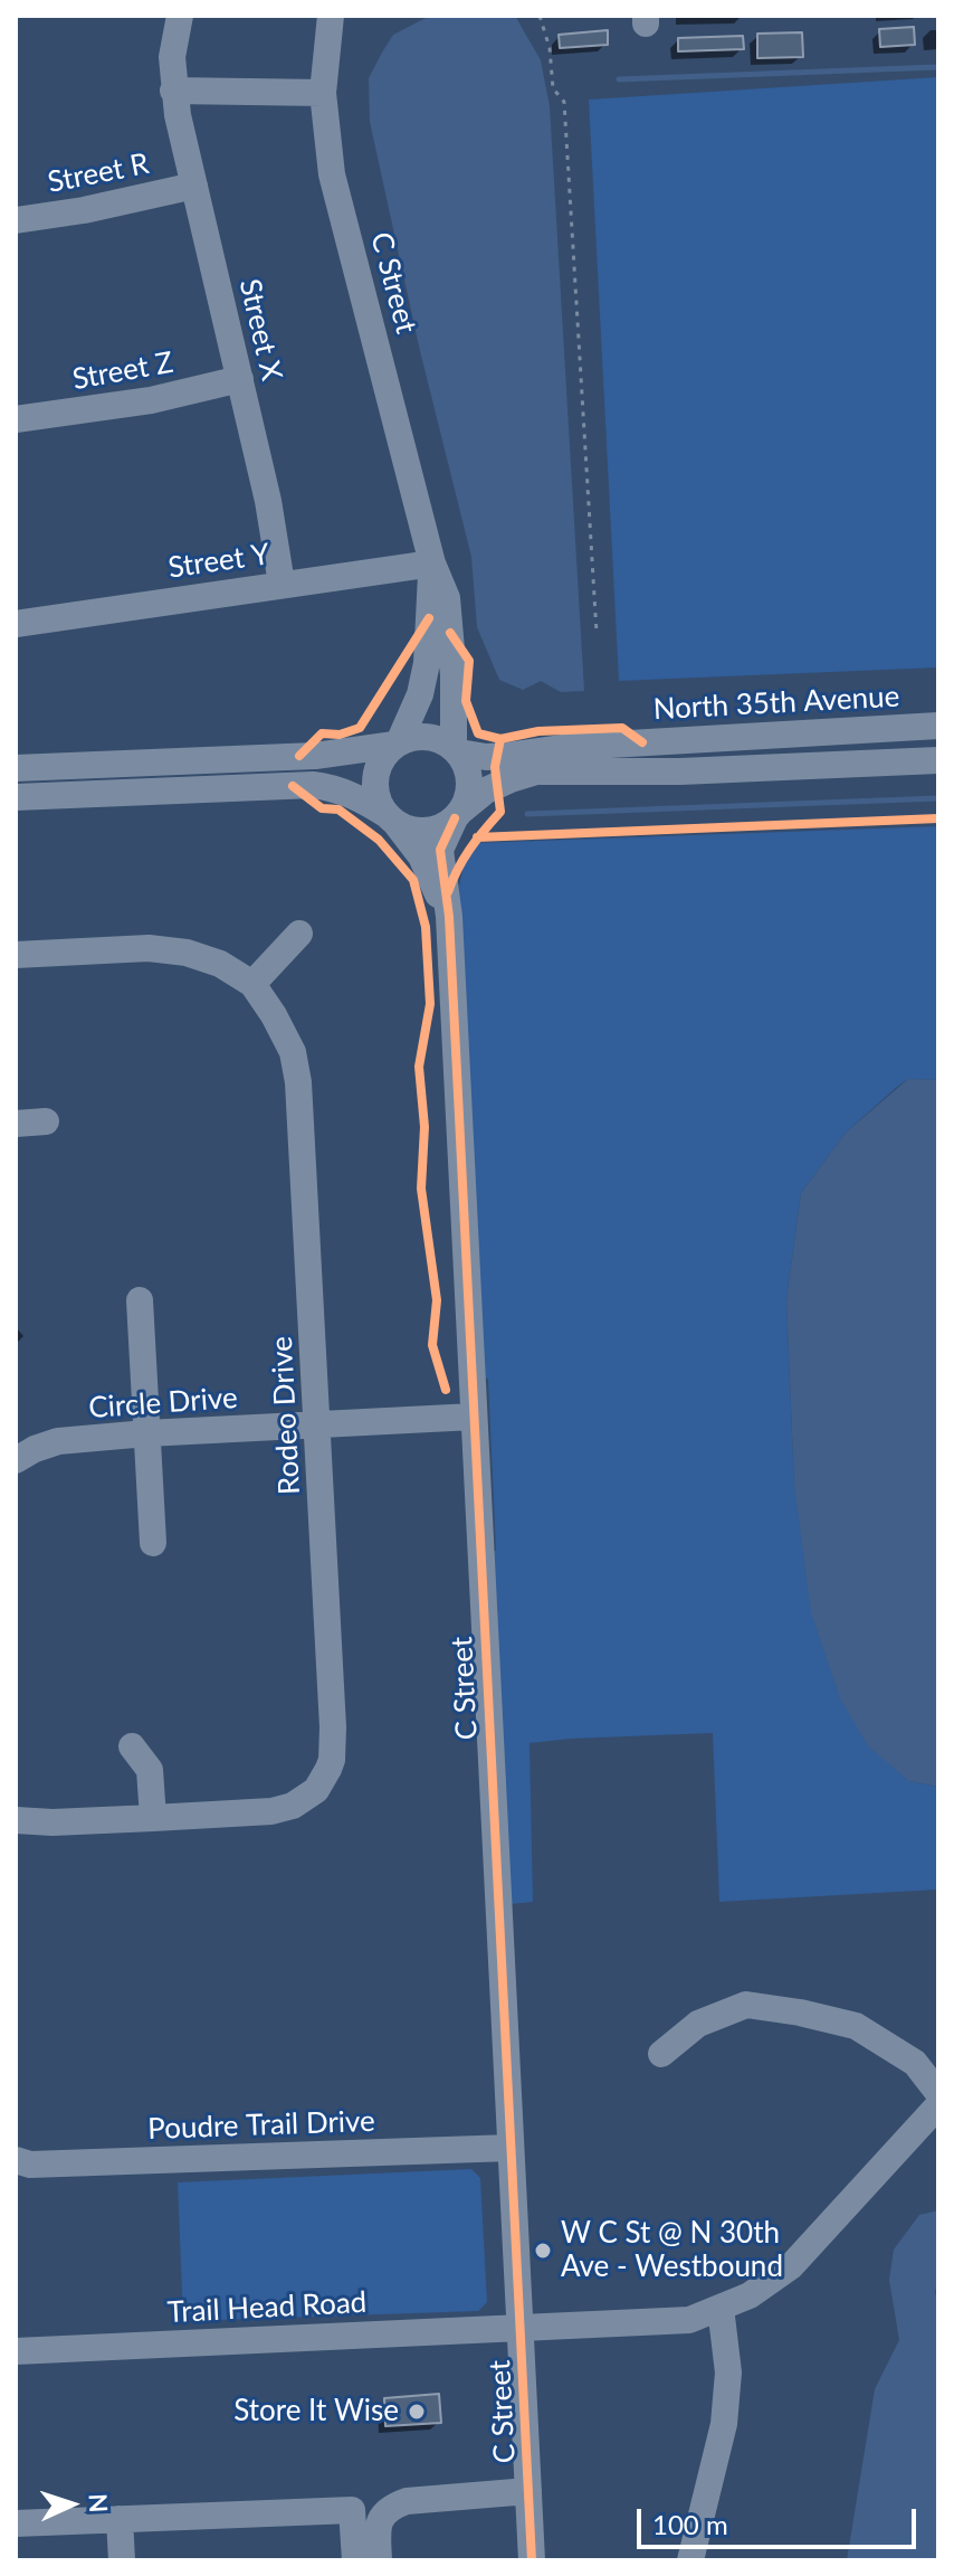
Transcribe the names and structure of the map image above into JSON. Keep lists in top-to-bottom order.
{
  "streets": {
    "street": [
      "Street R",
      "C Street",
      "Street X",
      "Street Z",
      "Street Y",
      "North 35th Avenue",
      "Circle Drive",
      "Rodeo Drive",
      "Poudre Trail Drive",
      "Trail Head Road"
    ]
  },
  "crossings": [
    ["Street R", "Street X"],
    ["C Street", "Street Y"],
    ["C Street", "North 35th Avenue"],
    ["C Street", "Circle Drive"],
    ["C Street", "Poudre Trail Drive"],
    ["C Street", "Trail Head Road"],
    ["Street X", "Street Z"],
    ["Street X", "Street Y"],
    ["Circle Drive", "Rodeo Drive"]
  ],
  "places": ["W C St @ N 30th Ave - Westbound", "Store It Wise"],
  "scale_bar": "100 m",
  "north": "right"
}
